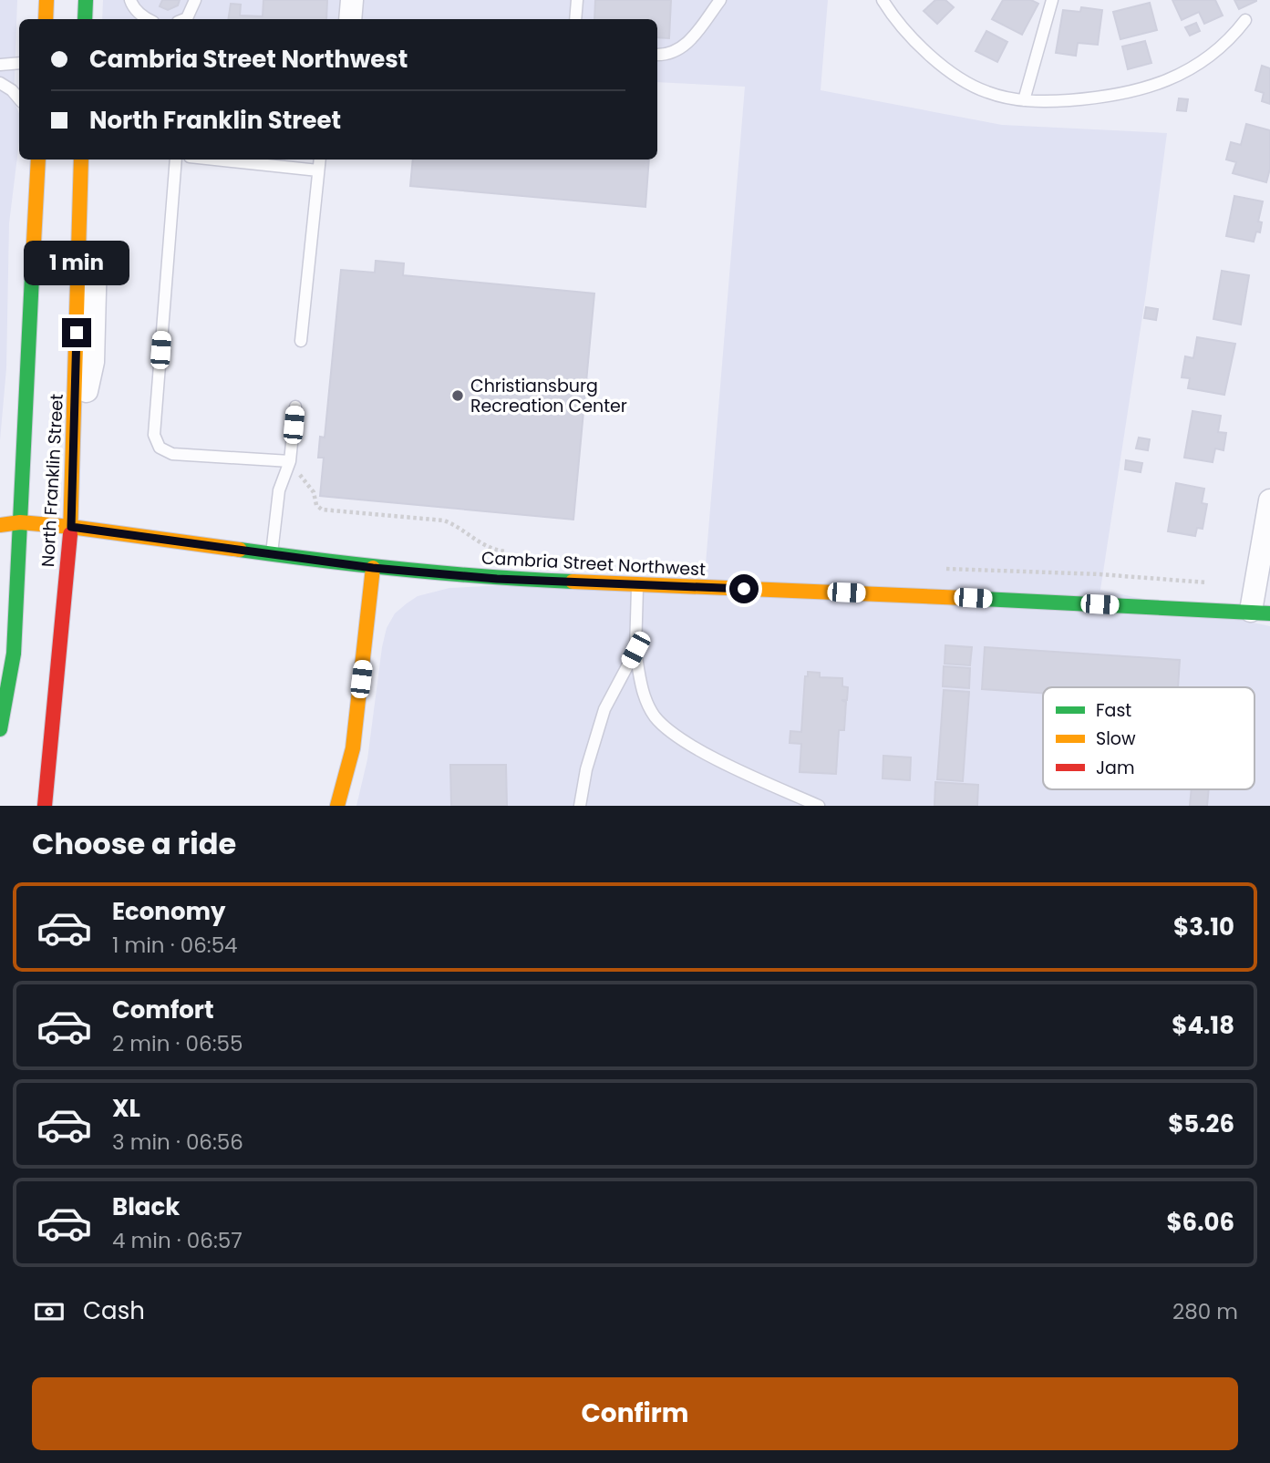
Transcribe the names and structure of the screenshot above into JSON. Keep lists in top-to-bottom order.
{
  "streets": {
    "main road": ["North Franklin Street", "Cambria Street Northwest"]
  },
  "crossings": [
    ["North Franklin Street", "Cambria Street Northwest"]
  ],
  "places": ["Christiansburg Recreation Center"],
  "legend": ["Fast", "Slow", "Jam"],
  "page": {
    "banner": ["Cambria Street Northwest", "North Franklin Street"],
    "bubble": "1 min",
    "heading": "Choose a ride",
    "list": [
      {
        "name": "Economy",
        "note": "1 min · 06:54",
        "value": "$3.10"
      },
      {
        "name": "Comfort",
        "note": "2 min · 06:55",
        "value": "$4.18"
      },
      {
        "name": "XL",
        "note": "3 min · 06:56",
        "value": "$5.26"
      },
      {
        "name": "Black",
        "note": "4 min · 06:57",
        "value": "$6.06"
      }
    ],
    "pay": ["Cash", "280 m"],
    "buttons": "Confirm"
  }
}
